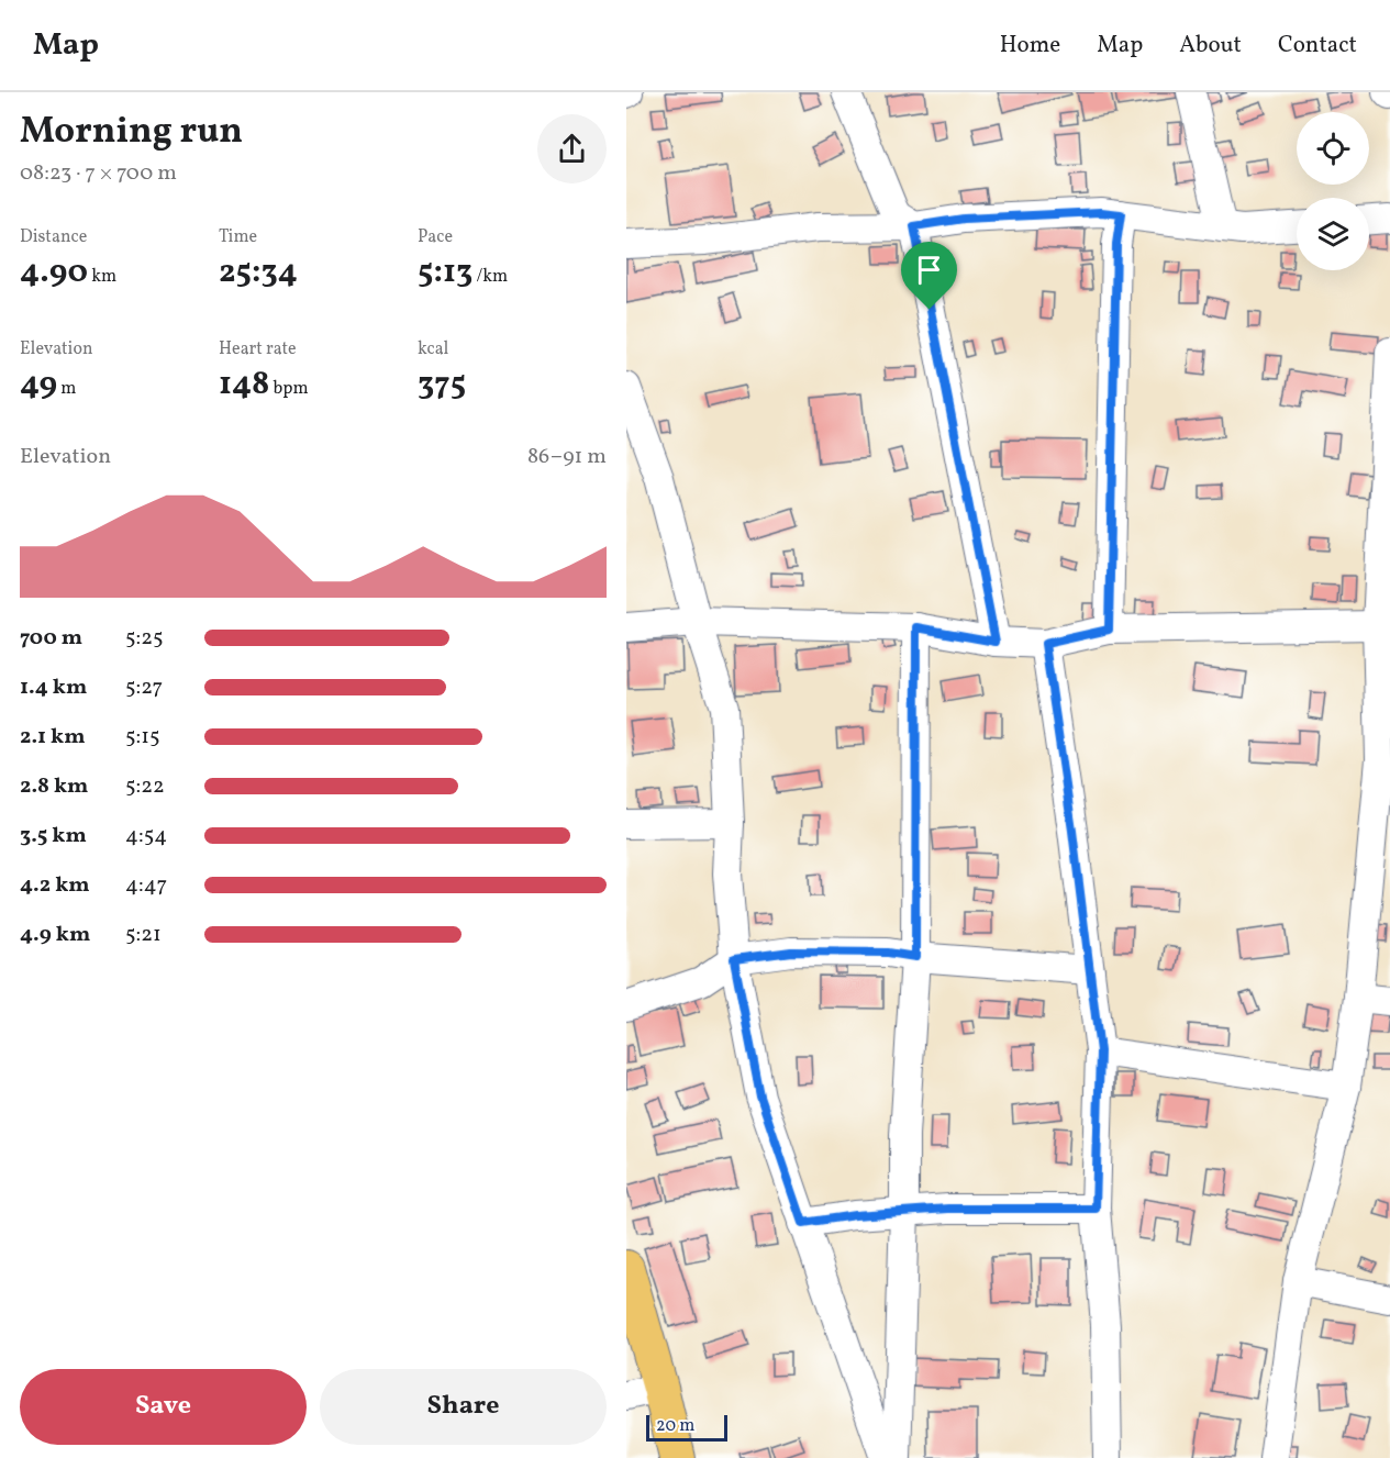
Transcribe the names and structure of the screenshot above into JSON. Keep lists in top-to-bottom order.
{
  "scale_bar": "20 m",
  "page": {
    "header": "Map",
    "nav": [
      "Home",
      "Map",
      "About",
      "Contact"
    ],
    "heading": ["Morning run", "08:23 · 7 × 700 m"],
    "stats": [
      ["Distance", "4.90 km"],
      ["Time", "25:34"],
      ["Pace", "5:13 /km"],
      ["Elevation", "49 m"],
      ["Heart rate", "148 bpm"],
      ["kcal", "375"]
    ],
    "chart": ["Elevation", "86–91 m"],
    "list": [
      {
        "name": "700 m",
        "note": "5:25"
      },
      {
        "name": "1.4 km",
        "note": "5:27"
      },
      {
        "name": "2.1 km",
        "note": "5:15"
      },
      {
        "name": "2.8 km",
        "note": "5:22"
      },
      {
        "name": "3.5 km",
        "note": "4:54"
      },
      {
        "name": "4.2 km",
        "note": "4:47"
      },
      {
        "name": "4.9 km",
        "note": "5:21"
      }
    ],
    "buttons": ["Save", "Share"],
    "scale": "20 m"
  }
}
